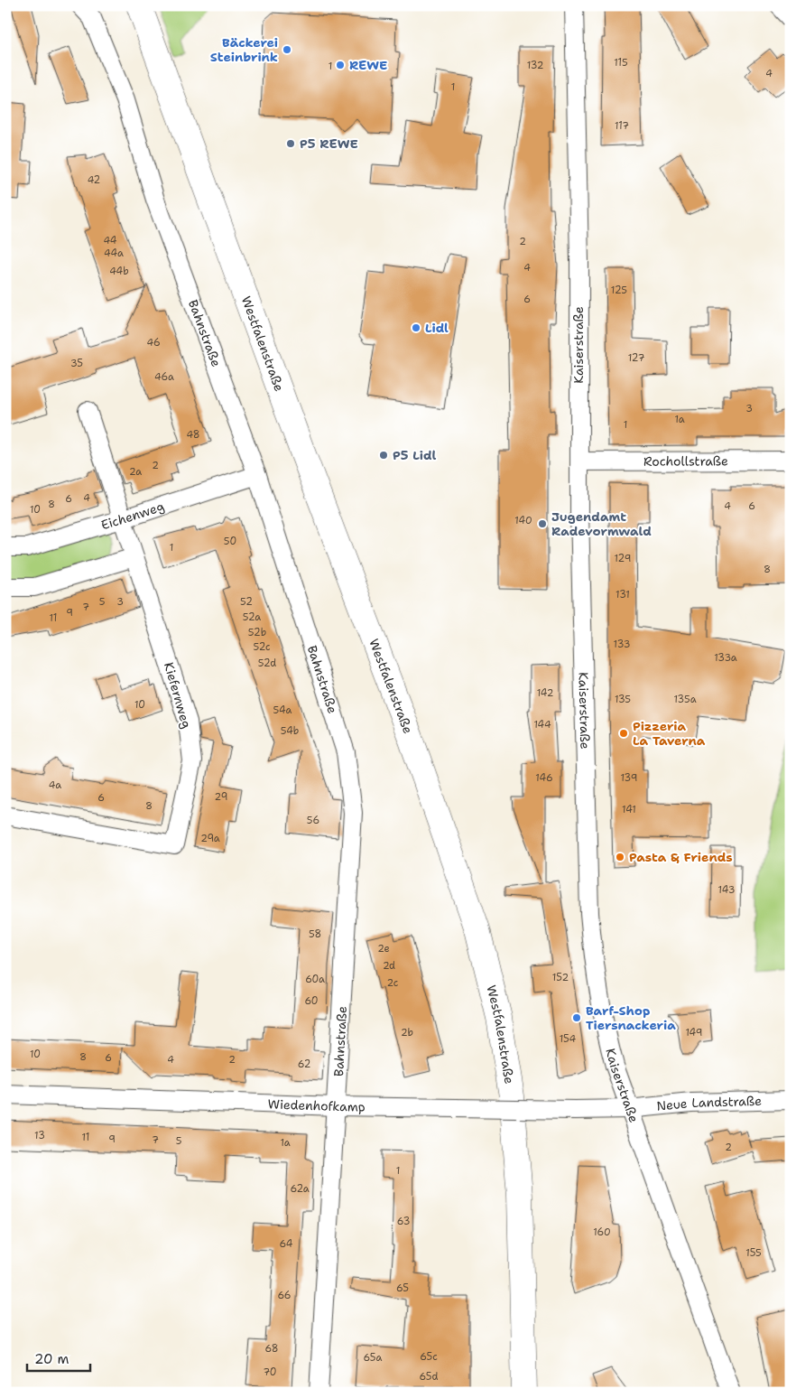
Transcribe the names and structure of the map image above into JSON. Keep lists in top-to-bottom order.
{
  "streets": {
    "main road": ["Westfalenstraße"],
    "street": [
      "Bahnstraße",
      "Kaiserstraße",
      "Rochollstraße",
      "Eichenweg",
      "Kiefernweg",
      "Neue Landstraße",
      "Wiedenhofkamp"
    ]
  },
  "crossings": [
    ["Bahnstraße", "Eichenweg"],
    ["Bahnstraße", "Wiedenhofkamp"],
    ["Kaiserstraße", "Rochollstraße"],
    ["Kaiserstraße", "Neue Landstraße"],
    ["Kaiserstraße", "Wiedenhofkamp"],
    ["Eichenweg", "Kiefernweg"],
    ["Neue Landstraße", "Wiedenhofkamp"]
  ],
  "places": [
    "Bäckerei Steinbrink",
    "REWE",
    "P5 REWE",
    "Lidl",
    "P5 Lidl",
    "Jugendamt Radevormwald",
    "Pizzeria La Taverna",
    "Pasta & Friends",
    "Barf-Shop Tiersnackeria"
  ],
  "house_numbers": [
    "115",
    "132",
    "1",
    "4",
    "1",
    "117",
    "42",
    "44",
    "2",
    "44a",
    "4",
    "44b",
    "125",
    "6",
    "46",
    "127",
    "35",
    "46a",
    "3",
    "1a",
    "1",
    "48",
    "2",
    "2a",
    "4",
    "6",
    "8",
    "4",
    "6",
    "10",
    "140",
    "50",
    "1",
    "129",
    "8",
    "131",
    "5",
    "3",
    "52",
    "7",
    "9",
    "52a",
    "11",
    "52b",
    "133",
    "52c",
    "133a",
    "52d",
    "142",
    "135",
    "135a",
    "10",
    "54a",
    "144",
    "54b",
    "146",
    "139",
    "4a",
    "29",
    "6",
    "8",
    "141",
    "56",
    "29a",
    "143",
    "58",
    "2e",
    "2d",
    "152",
    "60a",
    "2c",
    "60",
    "2b",
    "149",
    "154",
    "10",
    "8",
    "6",
    "4",
    "2",
    "62",
    "13",
    "11",
    "9",
    "7",
    "5",
    "1a",
    "2",
    "1",
    "62a",
    "63",
    "160",
    "64",
    "155",
    "65",
    "66",
    "68",
    "65c",
    "65a",
    "70",
    "65d"
  ],
  "scale_bar": "20 m"
}
